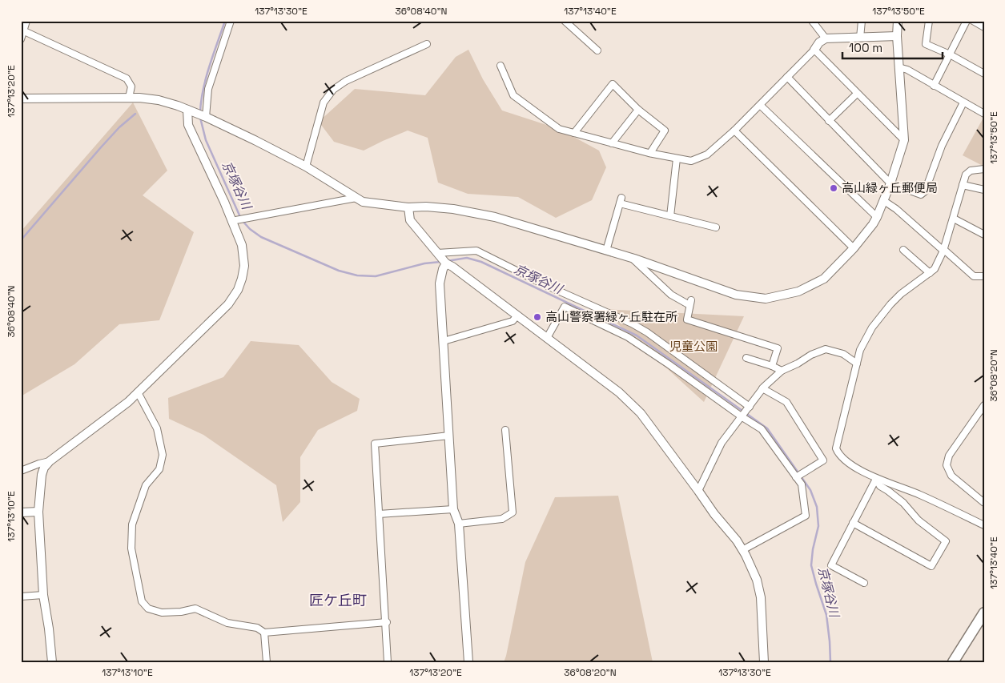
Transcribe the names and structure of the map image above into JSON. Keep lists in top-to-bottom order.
{
  "districts": ["匠ケ丘町"],
  "water": ["京塚谷川"],
  "parks": ["児童公園"],
  "places": ["高山緑ヶ丘郵便局", "高山警察署緑ヶ丘駐在所"],
  "scale_bar": "100 m",
  "coordinates": [
    "137°13'30\"E",
    "36°08'40\"N",
    "137°13'40\"E",
    "137°13'50\"E",
    "137°13'20\"E",
    "36°08'20\"N",
    "137°13'10\"E"
  ]
}
